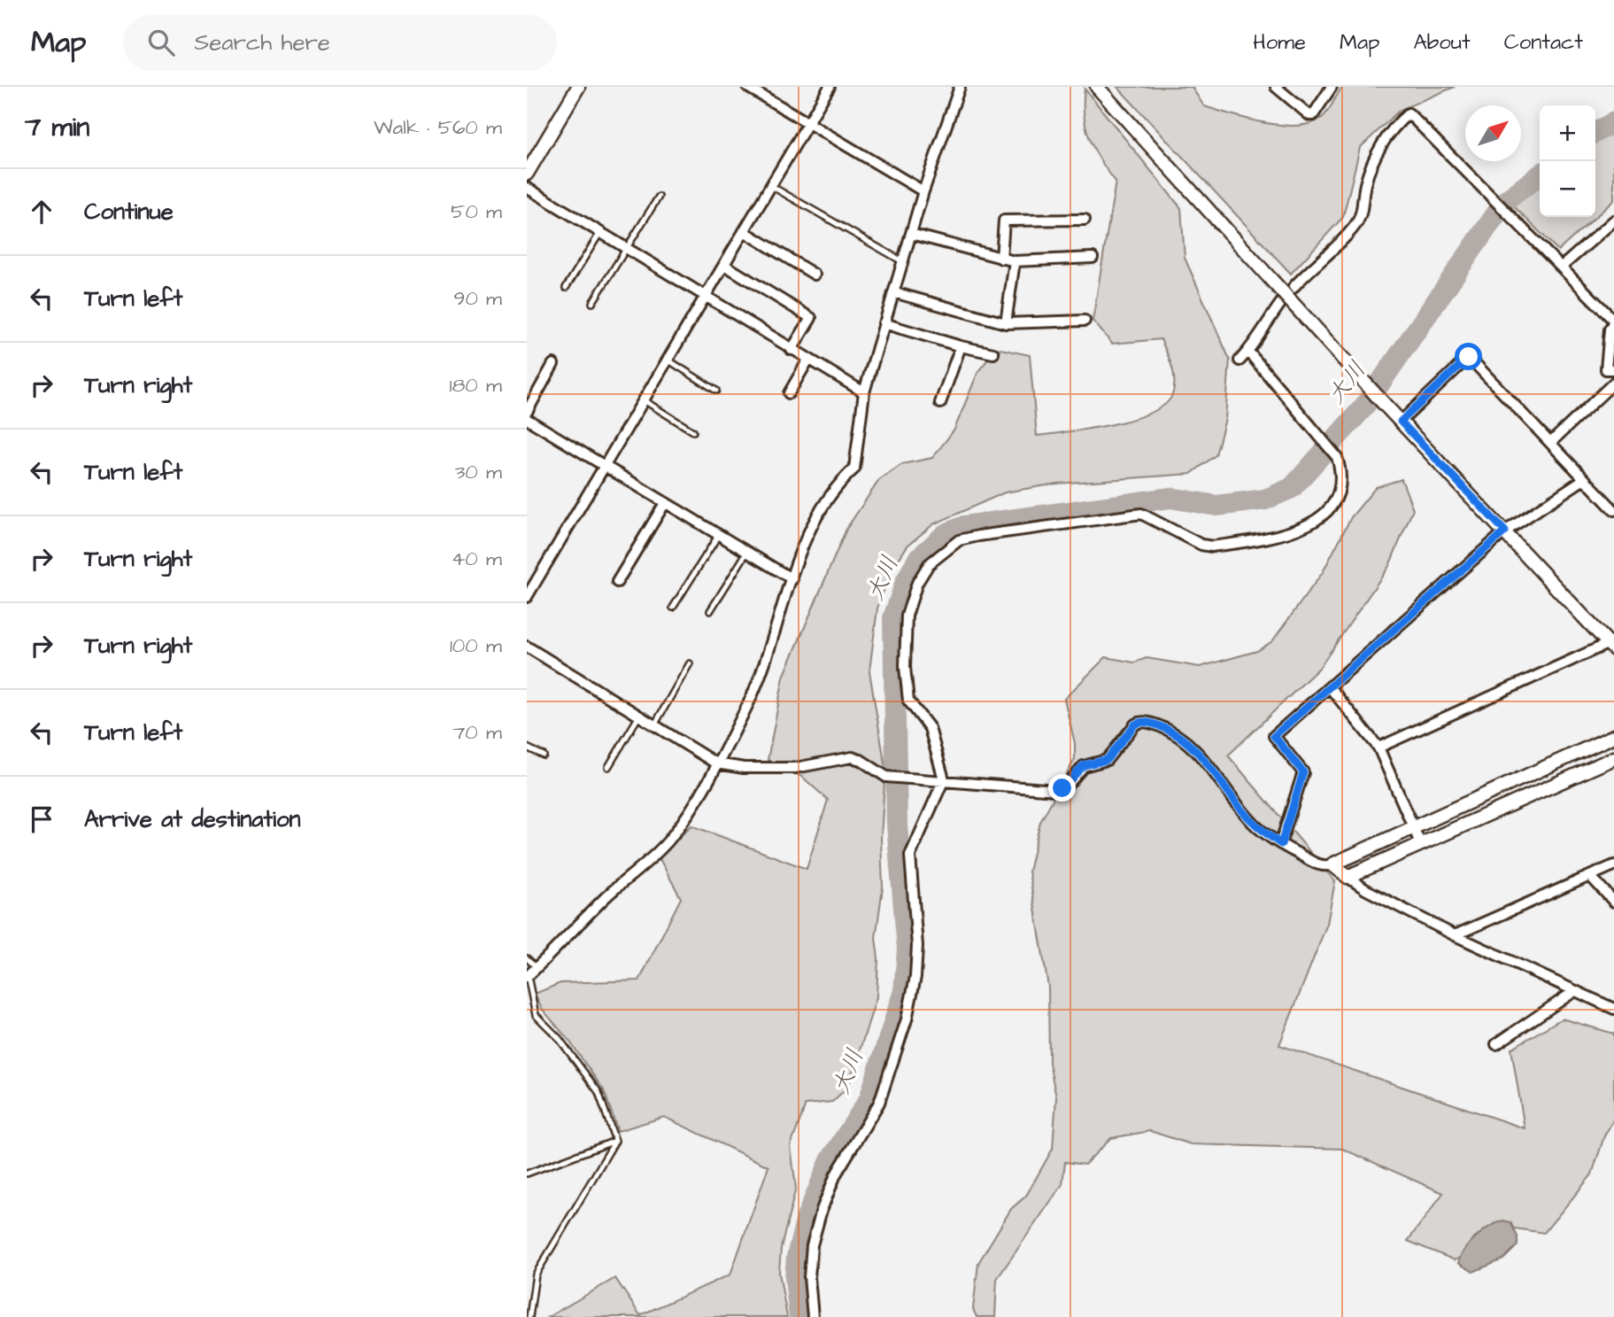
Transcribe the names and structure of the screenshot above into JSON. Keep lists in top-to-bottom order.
{
  "water": ["大川"],
  "north": "top right",
  "page": {
    "header": "Map",
    "search": "Search here",
    "nav": [
      "Home",
      "Map",
      "About",
      "Contact"
    ],
    "heading": ["7 min", "Walk · 560 m"],
    "map_buttons": ["+", "−"],
    "list": [
      ["Continue", "50 m"],
      ["Turn left", "90 m"],
      ["Turn right", "180 m"],
      ["Turn left", "30 m"],
      ["Turn right", "40 m"],
      ["Turn right", "100 m"],
      ["Turn left", "70 m"],
      "Arrive at destination"
    ]
  }
}
